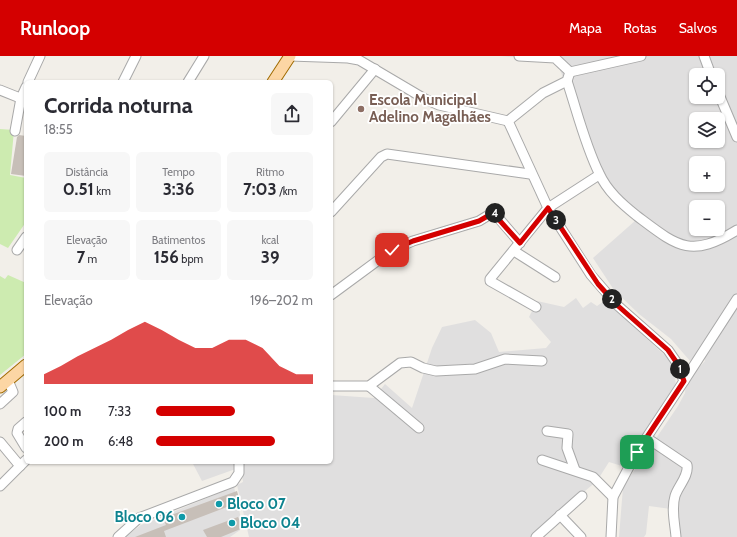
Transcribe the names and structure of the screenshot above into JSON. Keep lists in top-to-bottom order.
{
  "places": [
    "Escola Municipal Adelino Magalhães",
    "Bloco 07",
    "Bloco 06",
    "Bloco 04"
  ],
  "page": {
    "header": "Runloop",
    "nav": ["Mapa", "Rotas", "Salvos"],
    "map_buttons": ["+", "−"],
    "heading": ["Corrida noturna", "18:55"],
    "stats": [
      ["Distância", "0.51 km"],
      ["Tempo", "3:36"],
      ["Ritmo", "7:03 /km"],
      ["Elevação", "7 m"],
      ["Batimentos", "156 bpm"],
      ["kcal", "39"]
    ],
    "pins": [
      "4",
      "3",
      "2",
      "1"
    ],
    "chart": ["Elevação", "196–202 m"],
    "list": [
      {
        "name": "100 m",
        "note": "7:33"
      },
      {
        "name": "200 m",
        "note": "6:48"
      }
    ]
  }
}
